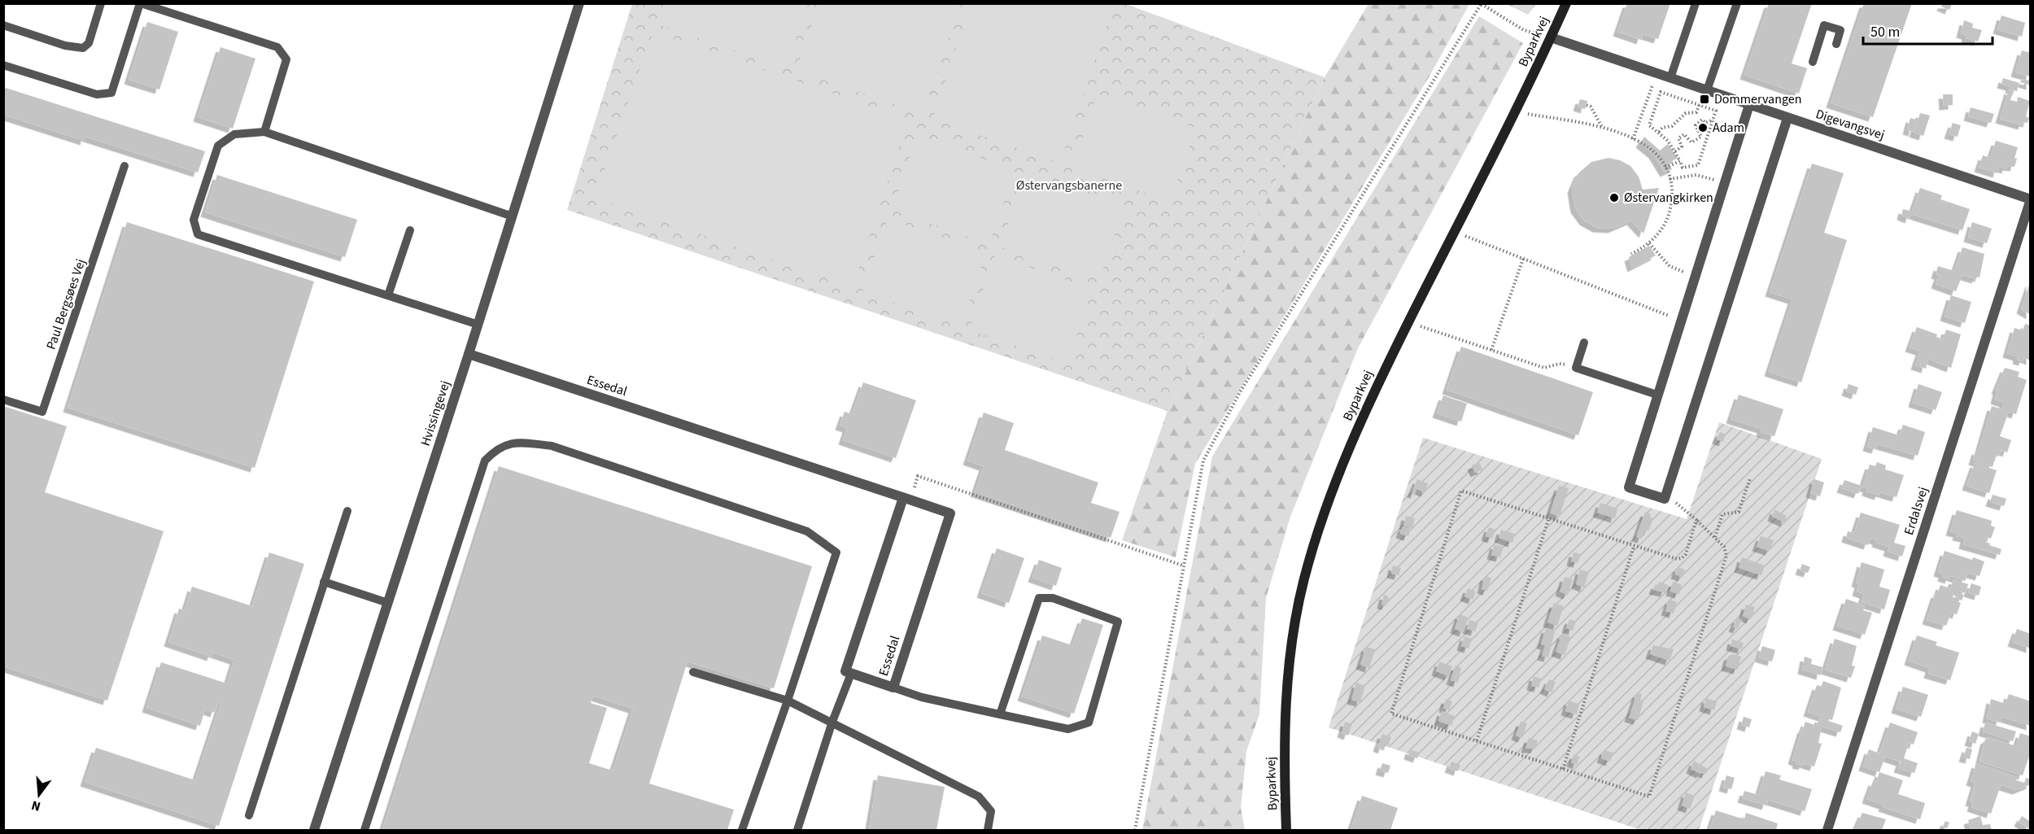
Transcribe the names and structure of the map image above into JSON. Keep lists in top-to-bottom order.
{
  "streets": {
    "street": [
      "Byparkvej",
      "Digevangsvej",
      "Essedal",
      "Hvissingevej",
      "Erdalsvej"
    ],
    "lane": ["Paul Bergsøes Vej"]
  },
  "crossings": [
    ["Byparkvej", "Digevangsvej"],
    ["Digevangsvej", "Erdalsvej"],
    ["Essedal", "Hvissingevej"]
  ],
  "parks": ["Østervangsbanerne"],
  "places": {
    "transit": ["Dommervangen"],
    "other": ["Adam", "Østervangkirken"]
  },
  "scale_bar": "50 m",
  "north": "bottom"
}
